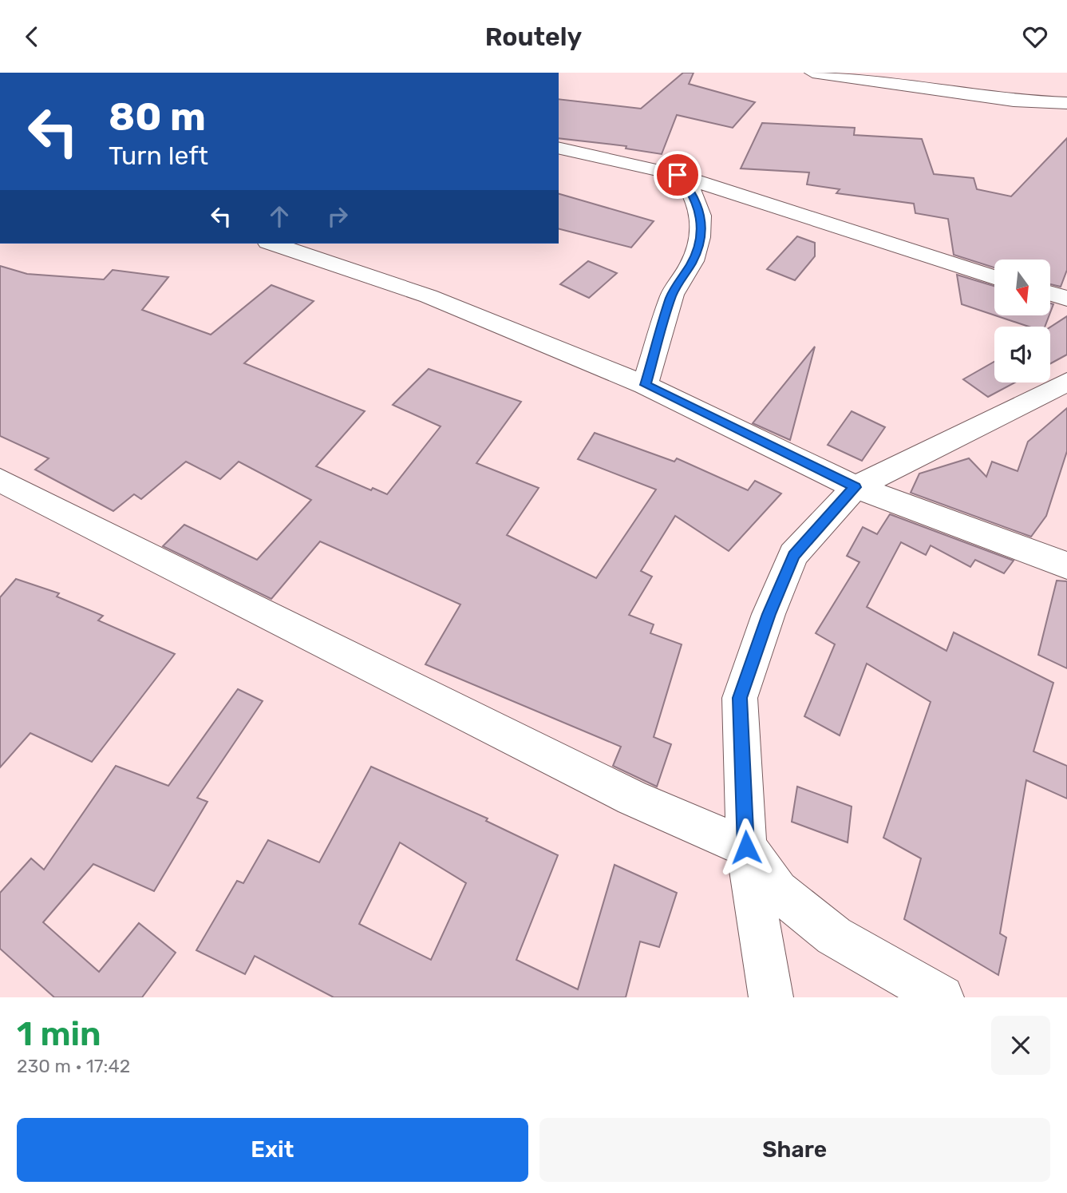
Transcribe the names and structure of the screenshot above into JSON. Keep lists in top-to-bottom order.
{
  "north": "bottom",
  "page": {
    "header": "Routely",
    "turn": ["80 m", "Turn left"],
    "heading": ["1 min", "230 m · 17:42"],
    "buttons": ["Exit", "Share"]
  }
}
